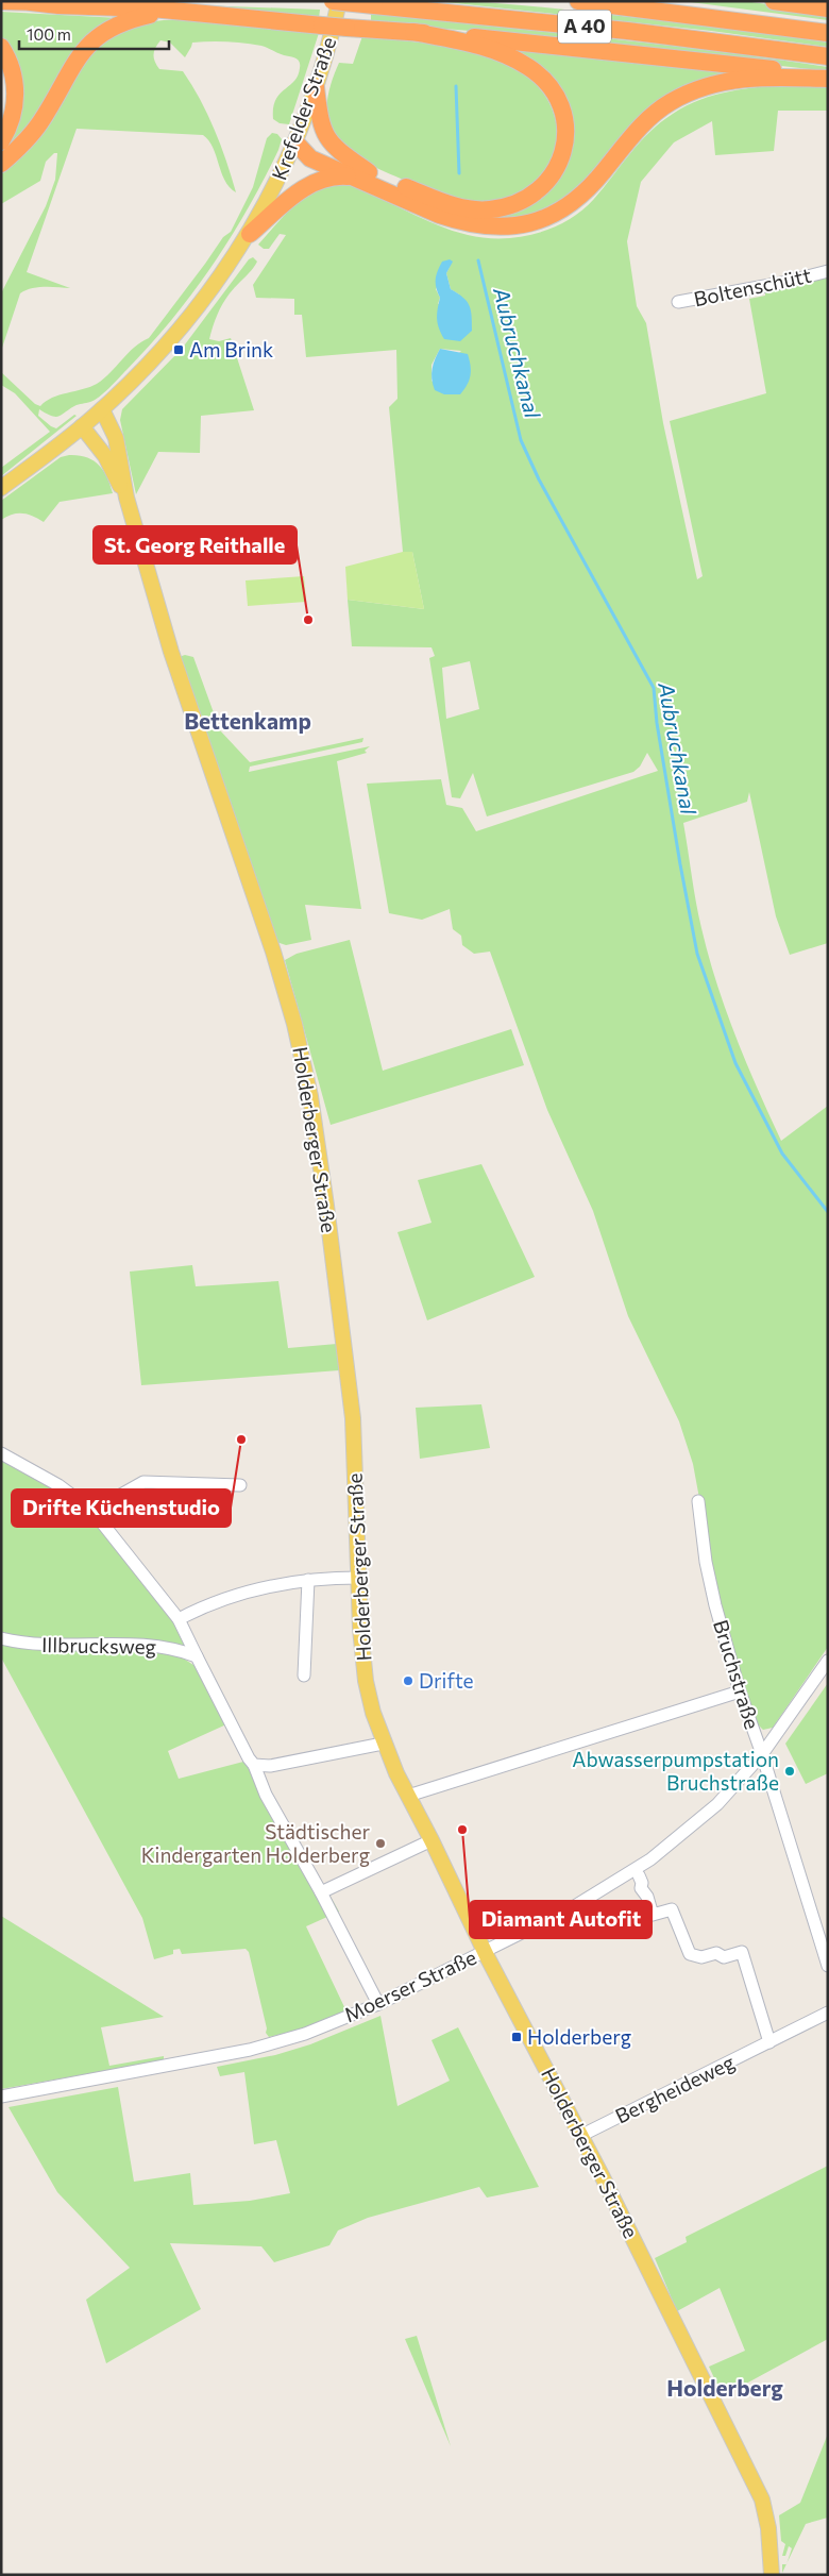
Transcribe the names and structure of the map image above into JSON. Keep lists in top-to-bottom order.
{
  "streets": {
    "highway": ["A 40"],
    "main road": ["Krefelder Straße", "Holderberger Straße"],
    "street": [
      "Boltenschütt",
      "Illbrucksweg",
      "Bruchstraße",
      "Moerser Straße",
      "Bergheideweg"
    ]
  },
  "crossings": [
    ["Krefelder Straße", "Holderberger Straße"],
    ["Holderberger Straße", "Moerser Straße"],
    ["Holderberger Straße", "Bergheideweg"],
    ["Bruchstraße", "Moerser Straße"]
  ],
  "districts": ["Bettenkamp", "Holderberg"],
  "water": ["Aubruchkanal"],
  "places": {
    "transit": ["Am Brink", "Holderberg"],
    "other": [
      "St. Georg Reithalle",
      "Drifte Küchenstudio",
      "Drifte",
      "Abwasserpumpstation Bruchstraße",
      "Diamant Autofit",
      "Städtischer Kindergarten Holderberg"
    ]
  },
  "scale_bar": "100 m"
}
